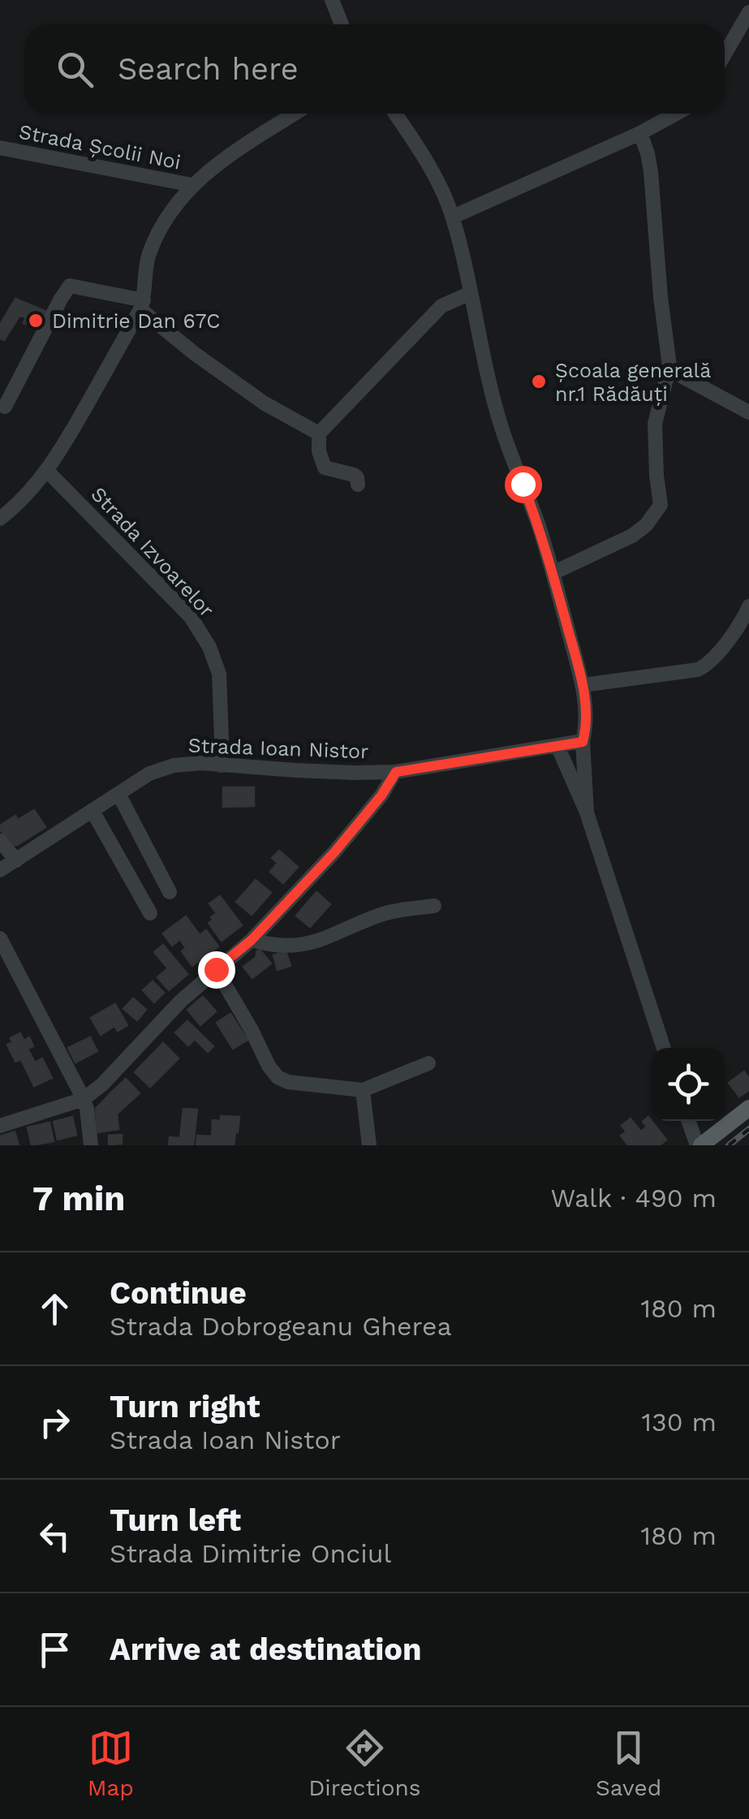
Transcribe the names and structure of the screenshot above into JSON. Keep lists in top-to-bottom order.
{
  "streets": {
    "street": ["Strada Școlii Noi", "Strada Izvoarelor", "Strada Ioan Nistor"]
  },
  "crossings": [
    ["Strada Izvoarelor", "Strada Ioan Nistor"]
  ],
  "places": ["Dimitrie Dan 67C", "Școala generală nr.1 Rădăuți"],
  "page": {
    "search": "Search here",
    "heading": ["7 min", "Walk · 490 m"],
    "list": [
      ["Continue", "Strada Dobrogeanu Gherea", "180 m"],
      ["Turn right", "Strada Ioan Nistor", "130 m"],
      ["Turn left", "Strada Dimitrie Onciul", "180 m"],
      "Arrive at destination"
    ],
    "nav": ["Map", "Directions", "Saved"]
  }
}
